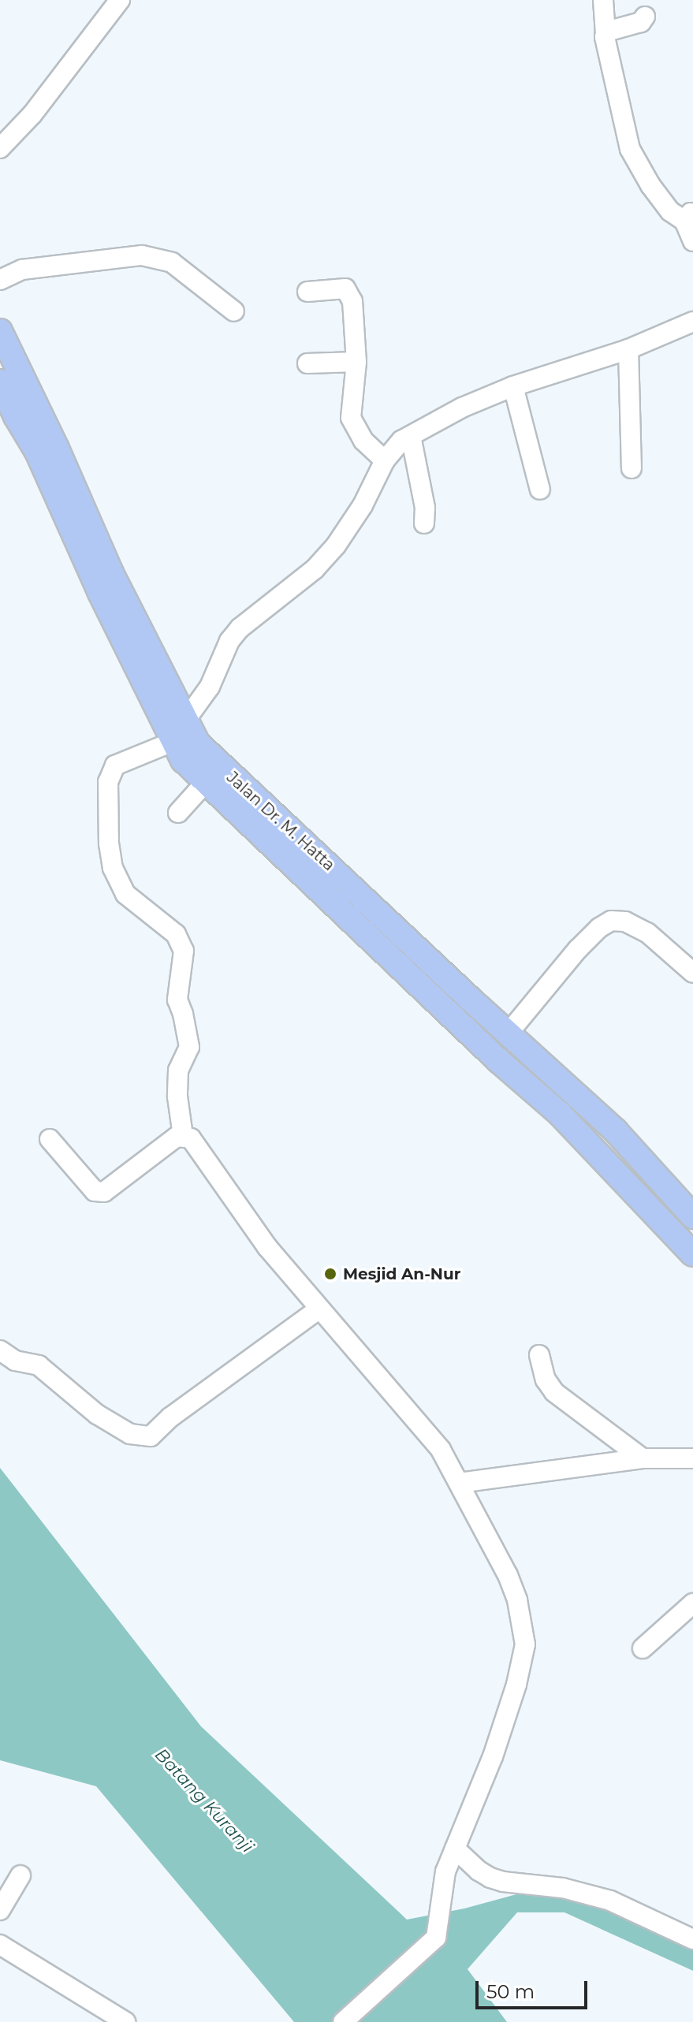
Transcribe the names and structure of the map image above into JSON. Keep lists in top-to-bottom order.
{
  "streets": {
    "main road": ["Jalan Dr. M. Hatta"]
  },
  "water": ["Batang Kuranji"],
  "places": ["Mesjid An-Nur"],
  "scale_bar": "50 m"
}
